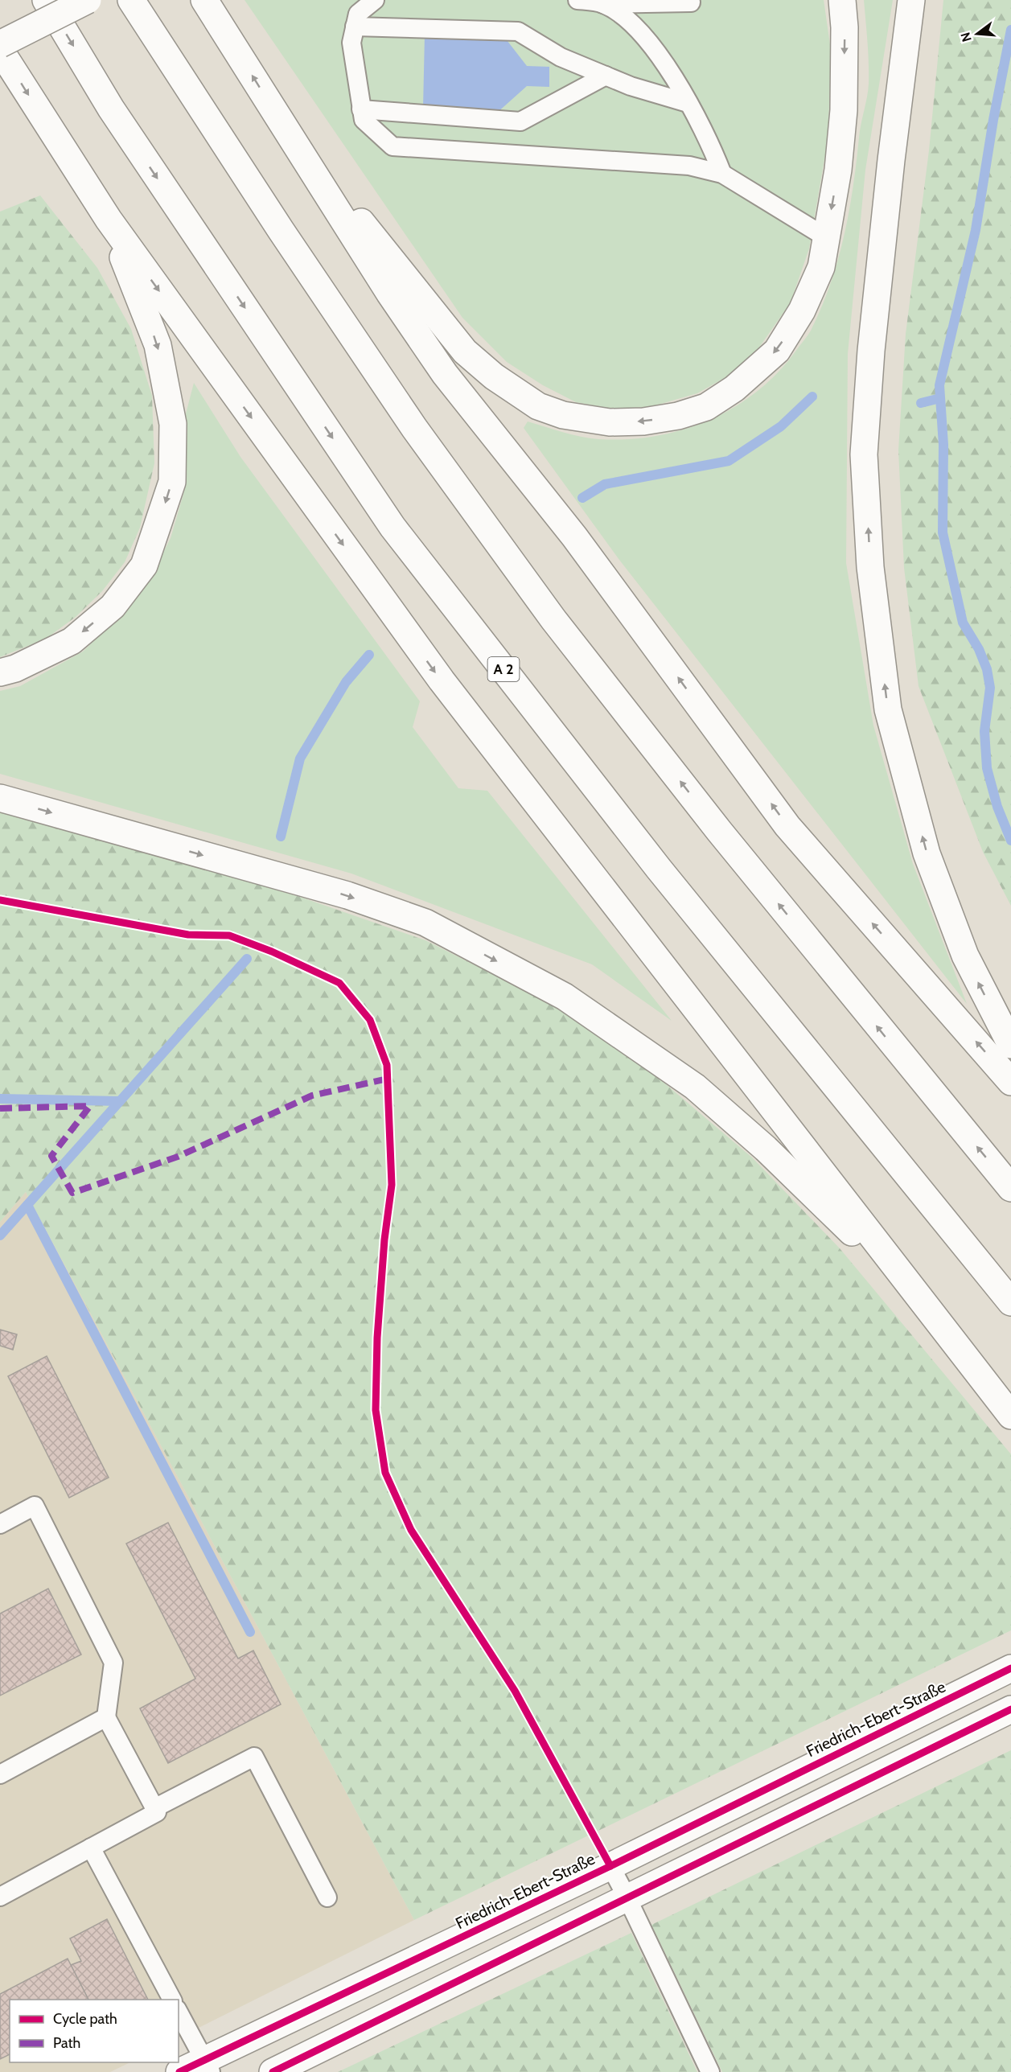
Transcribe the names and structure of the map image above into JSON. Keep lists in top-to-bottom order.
{
  "streets": {
    "main road": ["A 2", "Friedrich-Ebert-Straße"]
  },
  "legend": ["Cycle path", "Path"],
  "north": "left"
}
